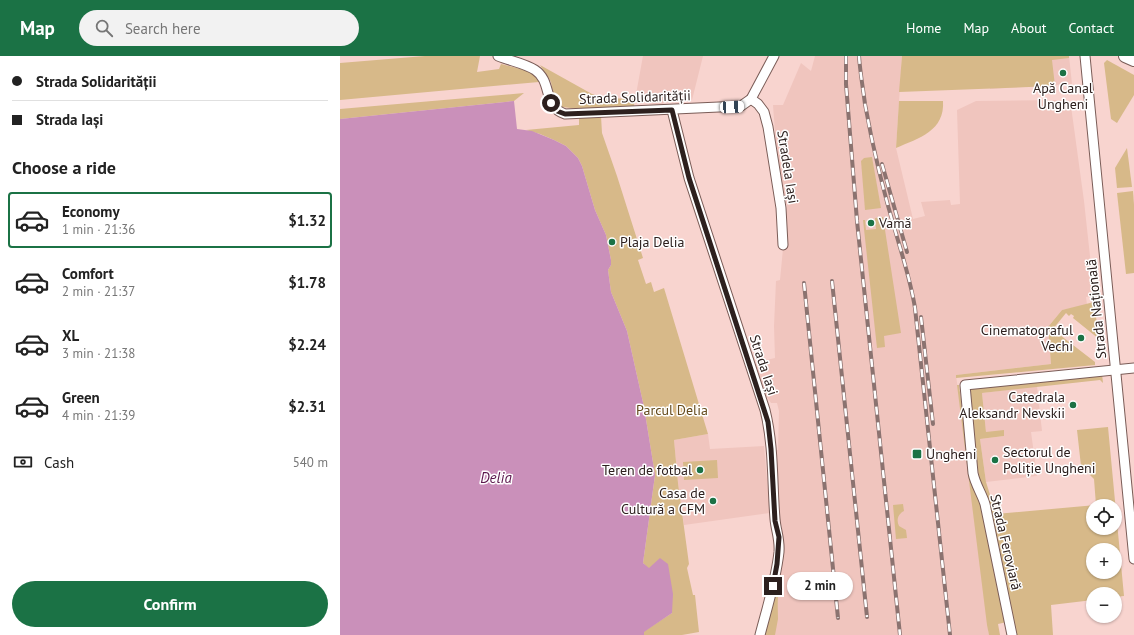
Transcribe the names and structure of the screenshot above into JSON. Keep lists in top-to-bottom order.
{
  "streets": {
    "street": [
      "Strada Solidarității",
      "Stradela Iași",
      "Strada Națională",
      "Strada Iași",
      "Strada Feroviară"
    ]
  },
  "crossings": [
    ["Strada Solidarității", "Stradela Iași"],
    ["Strada Solidarității", "Strada Iași"],
    ["Strada Națională", "Strada Feroviară"]
  ],
  "water": ["Delia"],
  "parks": ["Parcul Delia"],
  "places": {
    "other": [
      "Apă Canal Ungheni",
      "Vamă",
      "Plaja Delia",
      "Cinematograful Vechi",
      "Catedrala Aleksandr Nevskii",
      "Sectorul de Poliție Ungheni",
      "Teren de fotbal",
      "Casa de Cultură a CFM"
    ],
    "transit": ["Ungheni"]
  },
  "page": {
    "header": "Map",
    "search": "Search here",
    "nav": [
      "Home",
      "Map",
      "About",
      "Contact"
    ],
    "banner": ["Strada Solidarității", "Strada Iași"],
    "heading": "Choose a ride",
    "list": [
      {
        "name": "Economy",
        "note": "1 min · 21:36",
        "value": "$1.32"
      },
      {
        "name": "Comfort",
        "note": "2 min · 21:37",
        "value": "$1.78"
      },
      {
        "name": "XL",
        "note": "3 min · 21:38",
        "value": "$2.24"
      },
      {
        "name": "Green",
        "note": "4 min · 21:39",
        "value": "$2.31"
      }
    ],
    "pay": ["Cash", "540 m"],
    "map_buttons": ["+", "−"],
    "bubble": "2 min",
    "buttons": "Confirm"
  }
}
